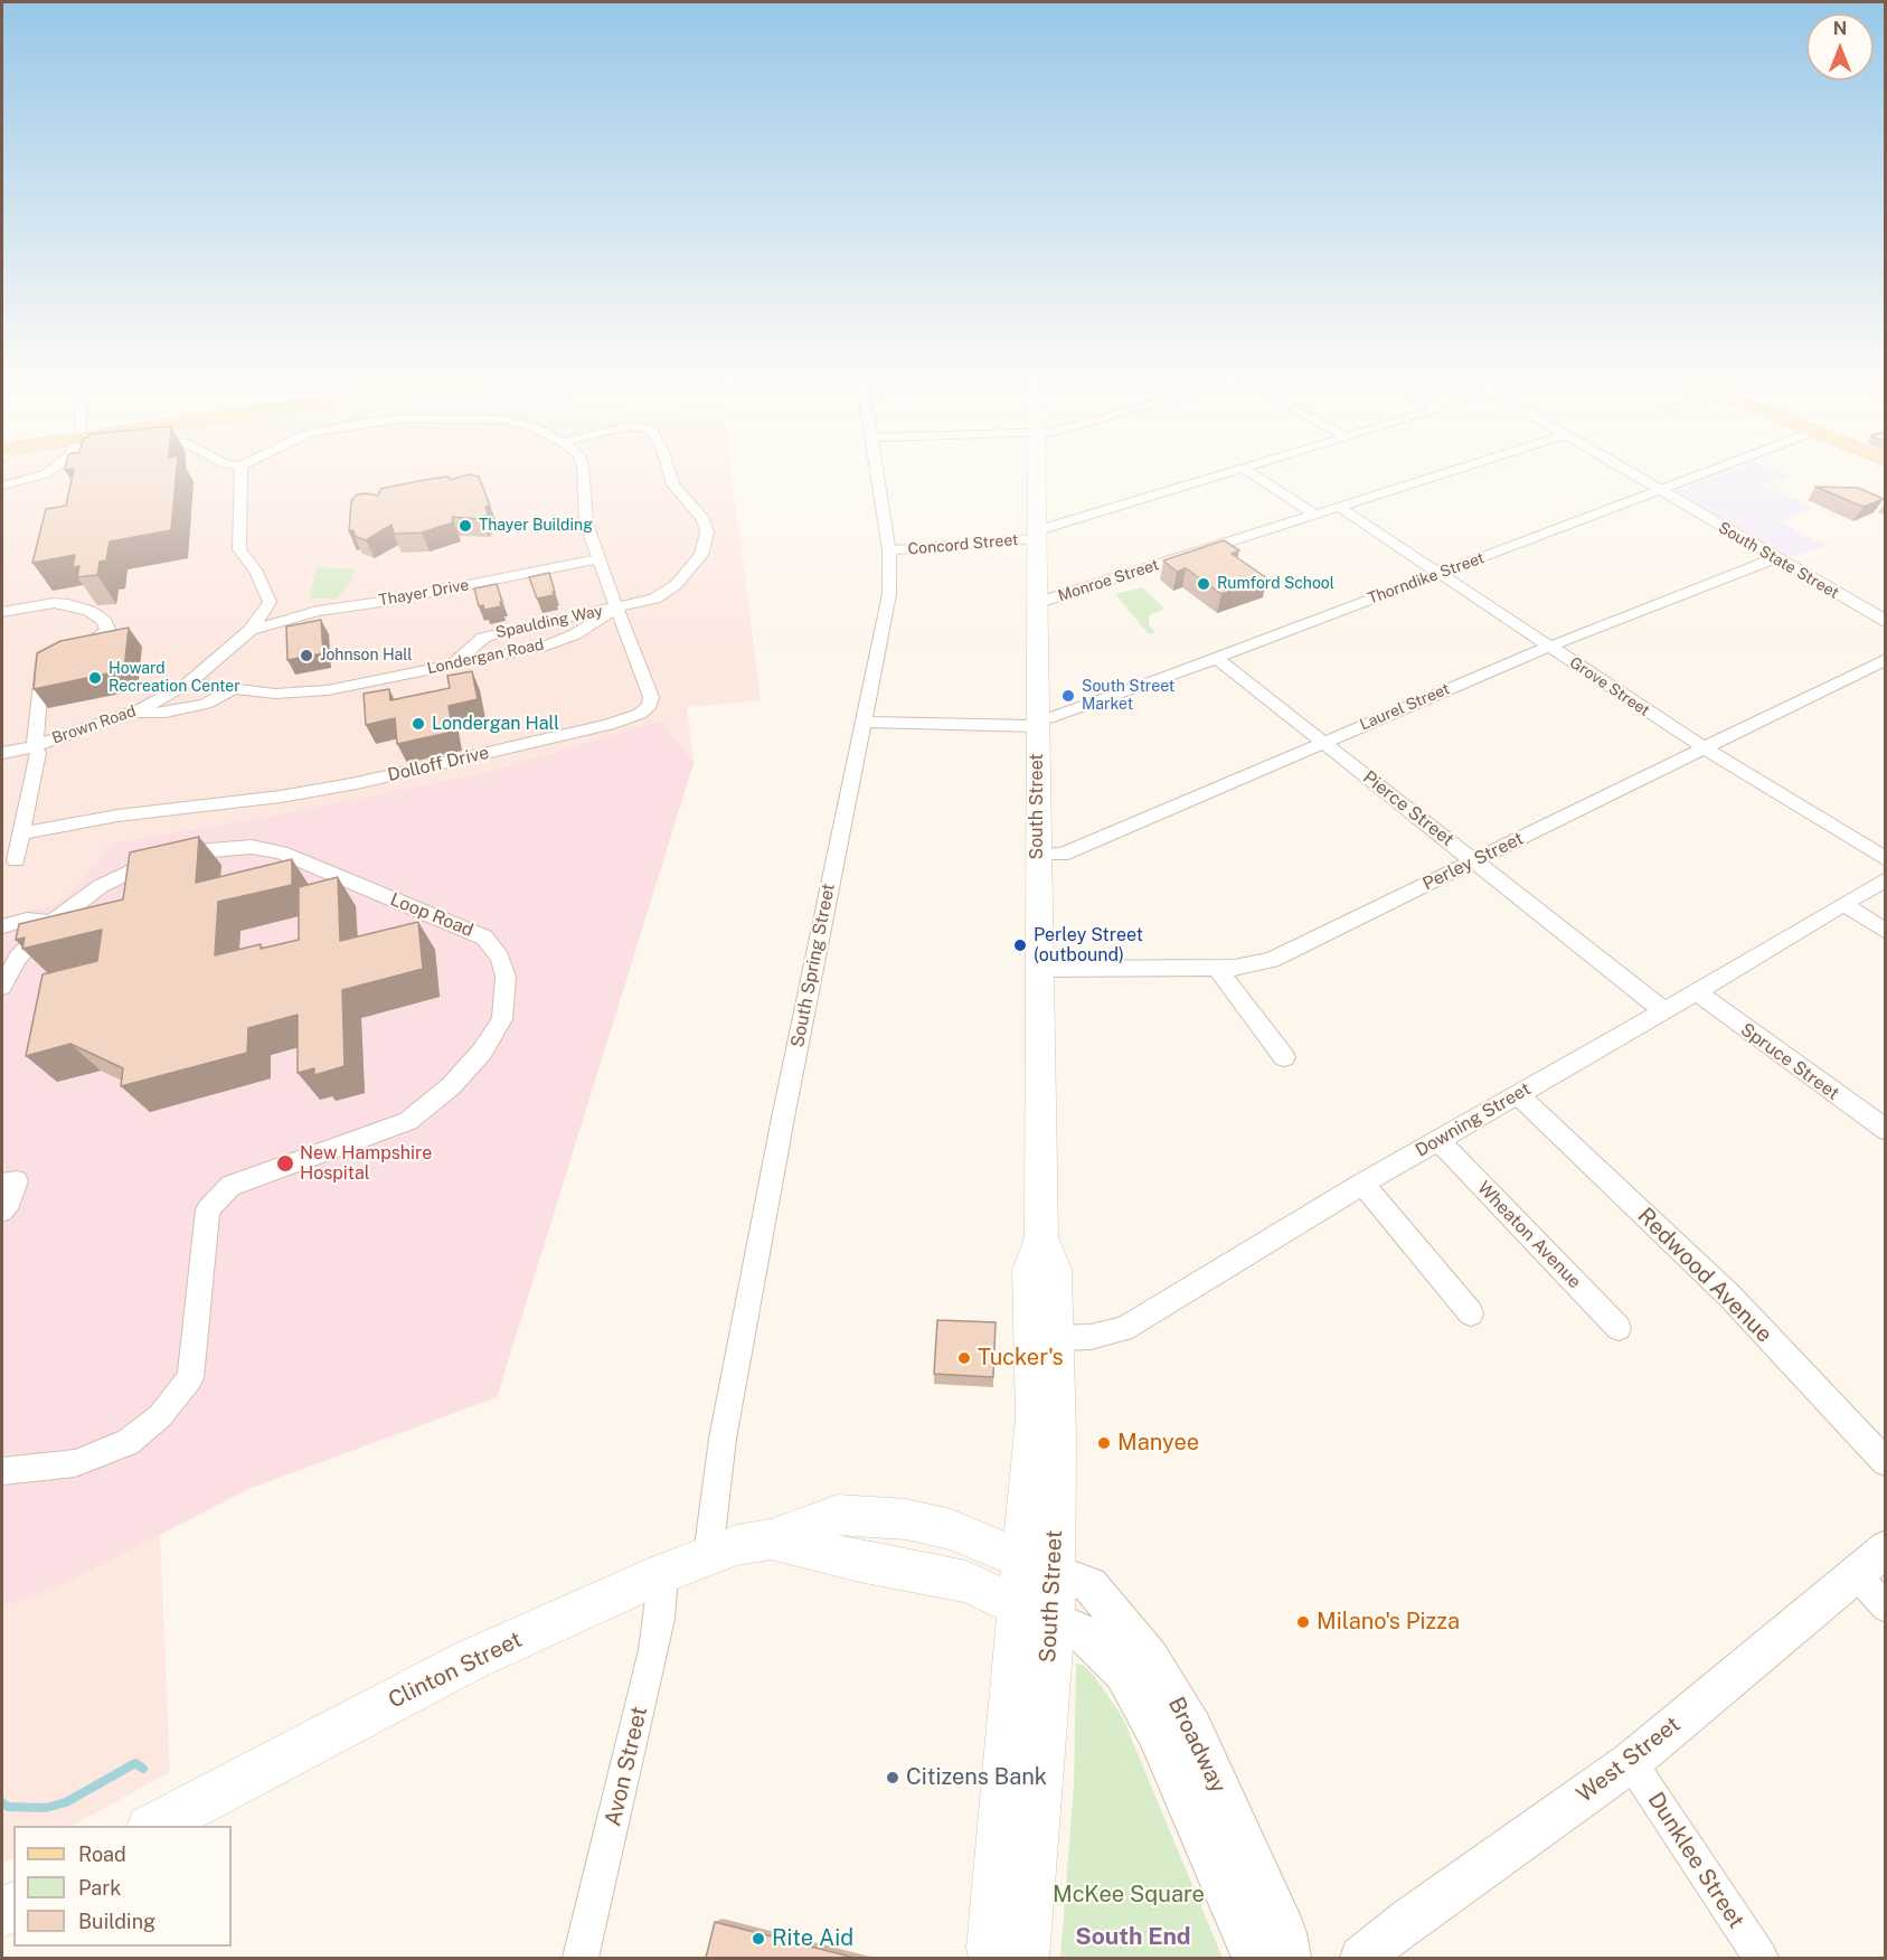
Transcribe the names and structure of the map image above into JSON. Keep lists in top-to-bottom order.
{
  "streets": {
    "main road": ["South Street", "Clinton Street"],
    "street": [
      "Concord Street",
      "South State Street",
      "Thorndike Street",
      "Monroe Street",
      "Thayer Drive",
      "Spaulding Way",
      "Londergan Road",
      "Grove Street",
      "Laurel Street",
      "Brown Road",
      "Dolloff Drive",
      "Pierce Street",
      "Perley Street",
      "Loop Road",
      "South Spring Street",
      "Spruce Street",
      "Downing Street",
      "Wheaton Avenue",
      "Redwood Avenue",
      "Broadway",
      "West Street",
      "Avon Street",
      "Dunklee Street"
    ]
  },
  "crossings": [
    ["Concord Street", "South Street"],
    ["Concord Street", "South Spring Street"],
    ["South State Street", "Thorndike Street"],
    ["South State Street", "Laurel Street"],
    ["Thorndike Street", "Grove Street"],
    ["Thorndike Street", "South Street"],
    ["Thorndike Street", "Pierce Street"],
    ["Thorndike Street", "South Spring Street"],
    ["Monroe Street", "Grove Street"],
    ["Monroe Street", "South Street"],
    ["Thayer Drive", "Brown Road"],
    ["Thayer Drive", "Dolloff Drive"],
    ["Spaulding Way", "Londergan Road"],
    ["Spaulding Way", "Dolloff Drive"],
    ["Londergan Road", "Brown Road"],
    ["Londergan Road", "Dolloff Drive"],
    ["Grove Street", "Laurel Street"],
    ["Grove Street", "Perley Street"],
    ["Laurel Street", "South Street"],
    ["Laurel Street", "Pierce Street"],
    ["South Street", "Perley Street"],
    ["South Street", "Downing Street"],
    ["South Street", "Clinton Street"],
    ["South Street", "Broadway"],
    ["Pierce Street", "Perley Street"],
    ["Pierce Street", "Downing Street"],
    ["South Spring Street", "Clinton Street"],
    ["Spruce Street", "Downing Street"],
    ["Downing Street", "Wheaton Avenue"],
    ["Downing Street", "Redwood Avenue"],
    ["Clinton Street", "Broadway"],
    ["Clinton Street", "Avon Street"],
    ["West Street", "Dunklee Street"]
  ],
  "districts": ["South End"],
  "parks": ["McKee Square"],
  "places": [
    "Thayer Building",
    "Rumford School",
    "Johnson Hall",
    "Howard Recreation Center",
    "South Street Market",
    "Londergan Hall",
    "Perley Street (outbound)",
    "New Hampshire Hospital",
    "Tucker's",
    "Manyee",
    "Milano's Pizza",
    "Citizens Bank",
    "Rite Aid"
  ],
  "legend": ["Road", "Park", "Building"],
  "north": "top"
}
